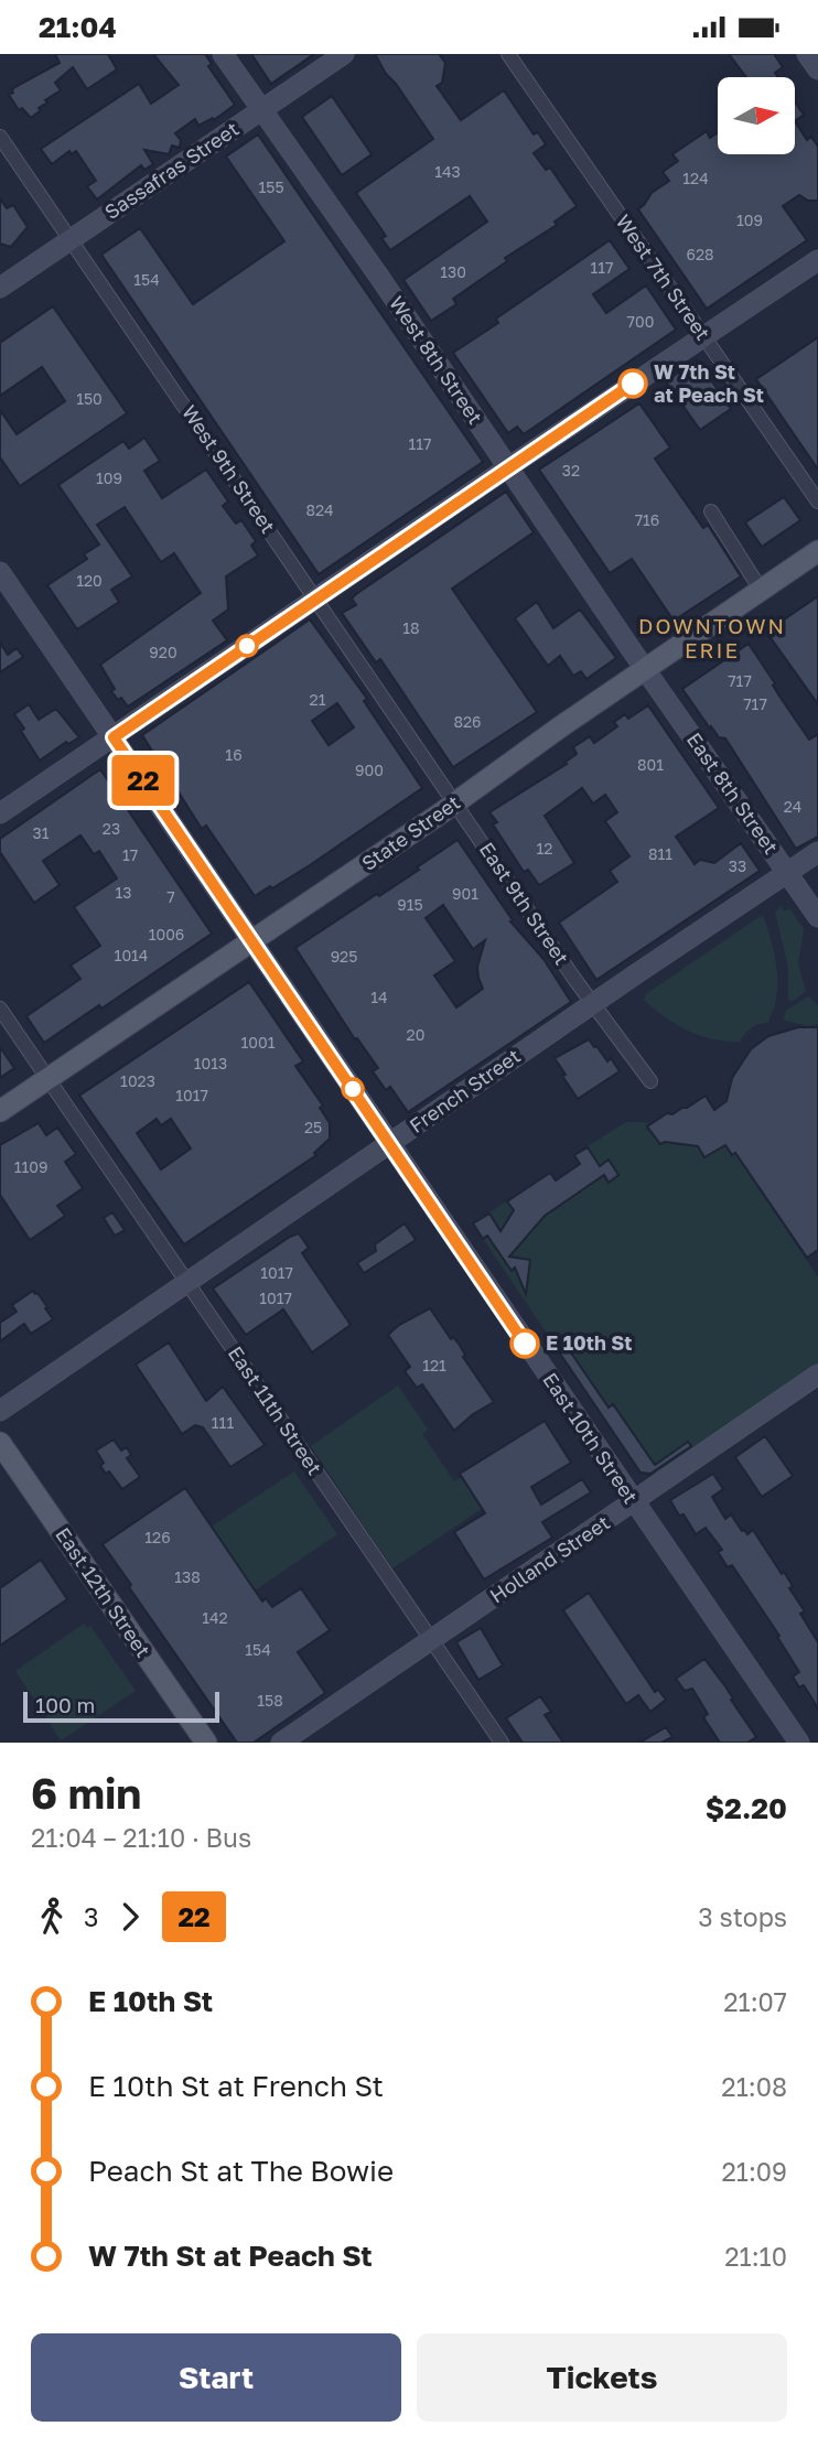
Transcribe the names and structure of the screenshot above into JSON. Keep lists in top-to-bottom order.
{
  "streets": {
    "main road": ["State Street", "East 12th Street"],
    "street": [
      "Sassafras Street",
      "West 7th Street",
      "West 8th Street",
      "West 9th Street",
      "East 8th Street",
      "East 9th Street",
      "French Street",
      "East 11th Street",
      "East 10th Street",
      "Holland Street"
    ]
  },
  "crossings": [
    ["Sassafras Street", "West 8th Street"],
    ["Sassafras Street", "West 9th Street"],
    ["West 8th Street", "East 8th Street"],
    ["West 8th Street", "State Street"],
    ["West 9th Street", "State Street"],
    ["West 9th Street", "East 9th Street"],
    ["East 8th Street", "State Street"],
    ["East 8th Street", "French Street"],
    ["State Street", "East 9th Street"],
    ["State Street", "East 11th Street"],
    ["State Street", "East 10th Street"],
    ["East 9th Street", "French Street"],
    ["French Street", "East 11th Street"],
    ["French Street", "East 10th Street"],
    ["East 11th Street", "Holland Street"],
    ["East 10th Street", "Holland Street"]
  ],
  "districts": ["DOWNTOWN ERIE"],
  "places": ["W 7th St at Peach St", "E 10th St"],
  "lines": ["bus line 22"],
  "house_numbers": [
    "143",
    "124",
    "155",
    "109",
    "628",
    "117",
    "130",
    "154",
    "700",
    "150",
    "117",
    "32",
    "109",
    "824",
    "716",
    "120",
    "18",
    "920",
    "717",
    "21",
    "717",
    "826",
    "16",
    "801",
    "900",
    "24",
    "23",
    "31",
    "12",
    "811",
    "17",
    "33",
    "13",
    "901",
    "7",
    "915",
    "1006",
    "1014",
    "925",
    "14",
    "20",
    "1001",
    "1013",
    "1023",
    "1017",
    "25",
    "1109",
    "1017",
    "1017",
    "121",
    "111",
    "126",
    "138",
    "142",
    "154",
    "158"
  ],
  "scale_bar": "100 m",
  "north": "right",
  "page": {
    "status": "21:04",
    "on_map": "22",
    "scale": "100 m",
    "heading": ["6 min", "21:04 – 21:10 · Bus", "$2.20"],
    "legs": ["3", "22", "3 stops"],
    "list": [
      {
        "name": "E 10th St",
        "value": "21:07"
      },
      {
        "name": "E 10th St at French St",
        "value": "21:08"
      },
      {
        "name": "Peach St at The Bowie",
        "value": "21:09"
      },
      {
        "name": "W 7th St at Peach St",
        "value": "21:10"
      }
    ],
    "buttons": ["Start", "Tickets"]
  }
}
